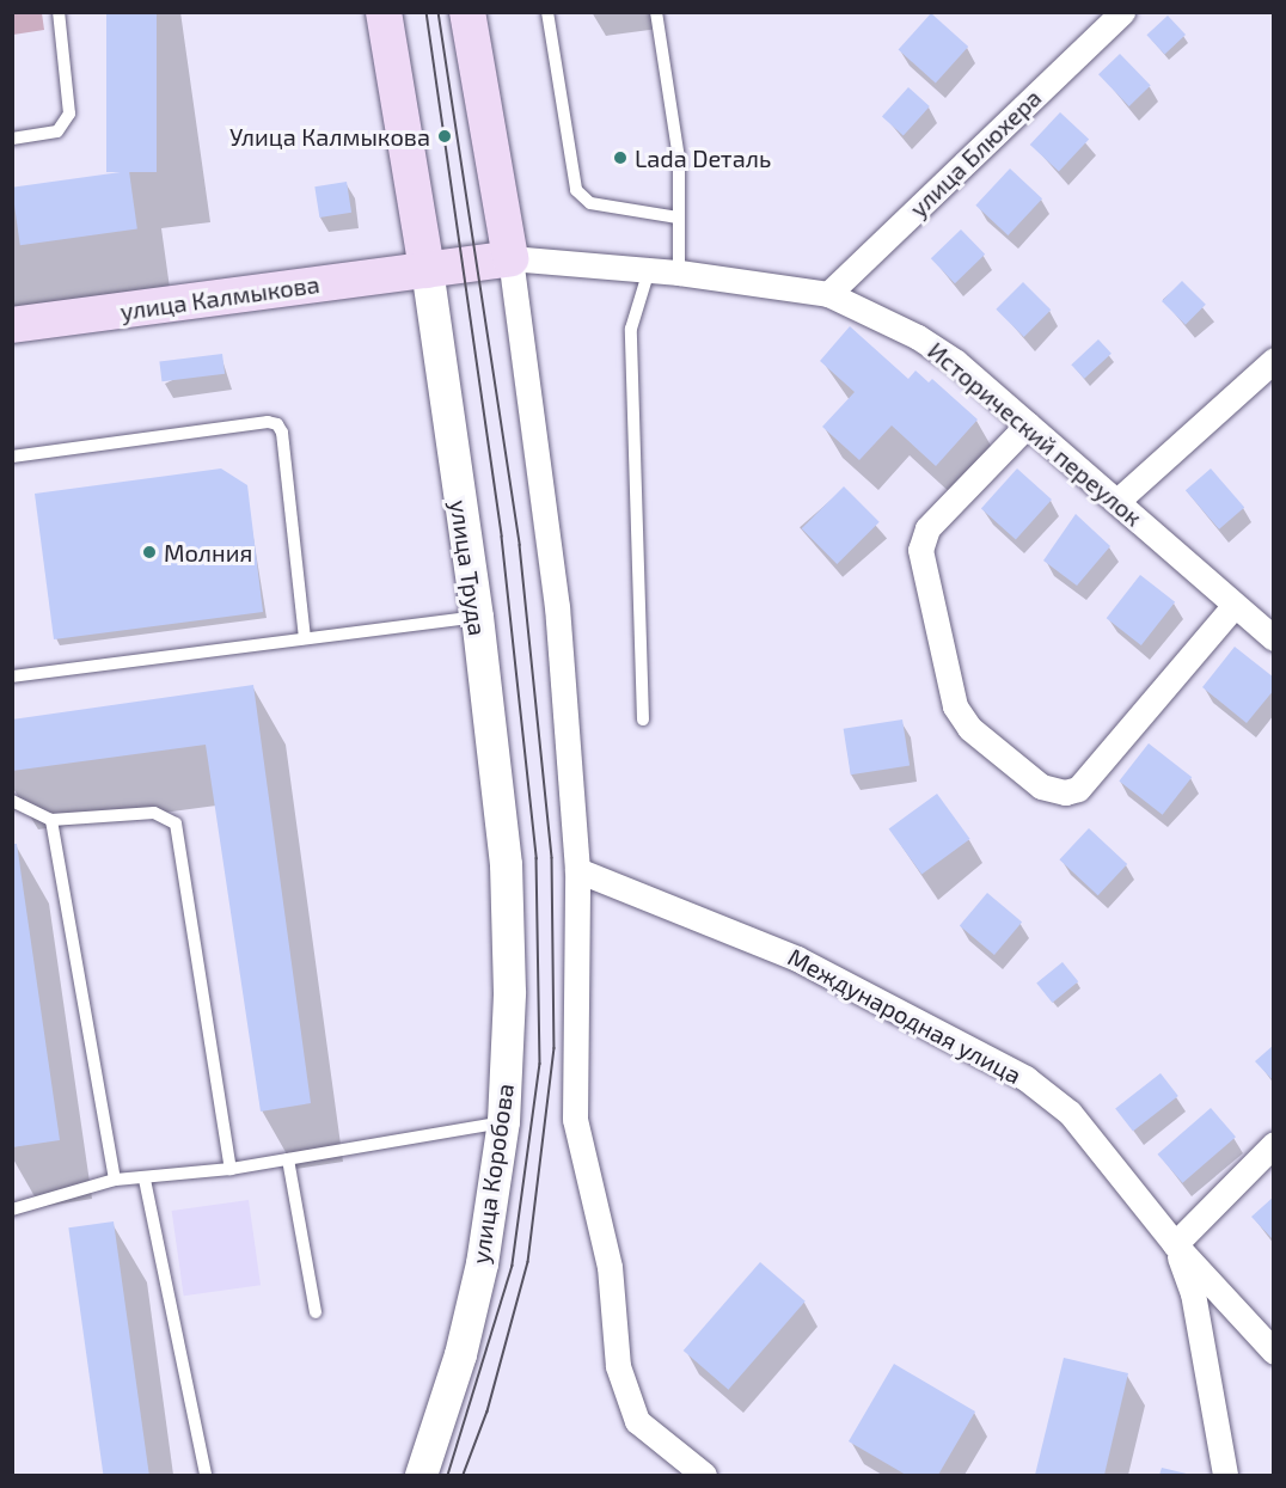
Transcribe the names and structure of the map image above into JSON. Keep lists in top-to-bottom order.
{
  "streets": {
    "main road": ["улица Калмыкова", "улица Труда"],
    "street": [
      "улица Блюхера",
      "Исторический переулок",
      "Международная улица",
      "улица Коробова"
    ]
  },
  "crossings": [
    ["улица Блюхера", "Исторический переулок"],
    ["улица Калмыкова", "улица Труда"],
    ["улица Труда", "улица Коробова"]
  ],
  "places": ["Улица Калмыкова", "Lada Dеталь", "Молния"]
}
